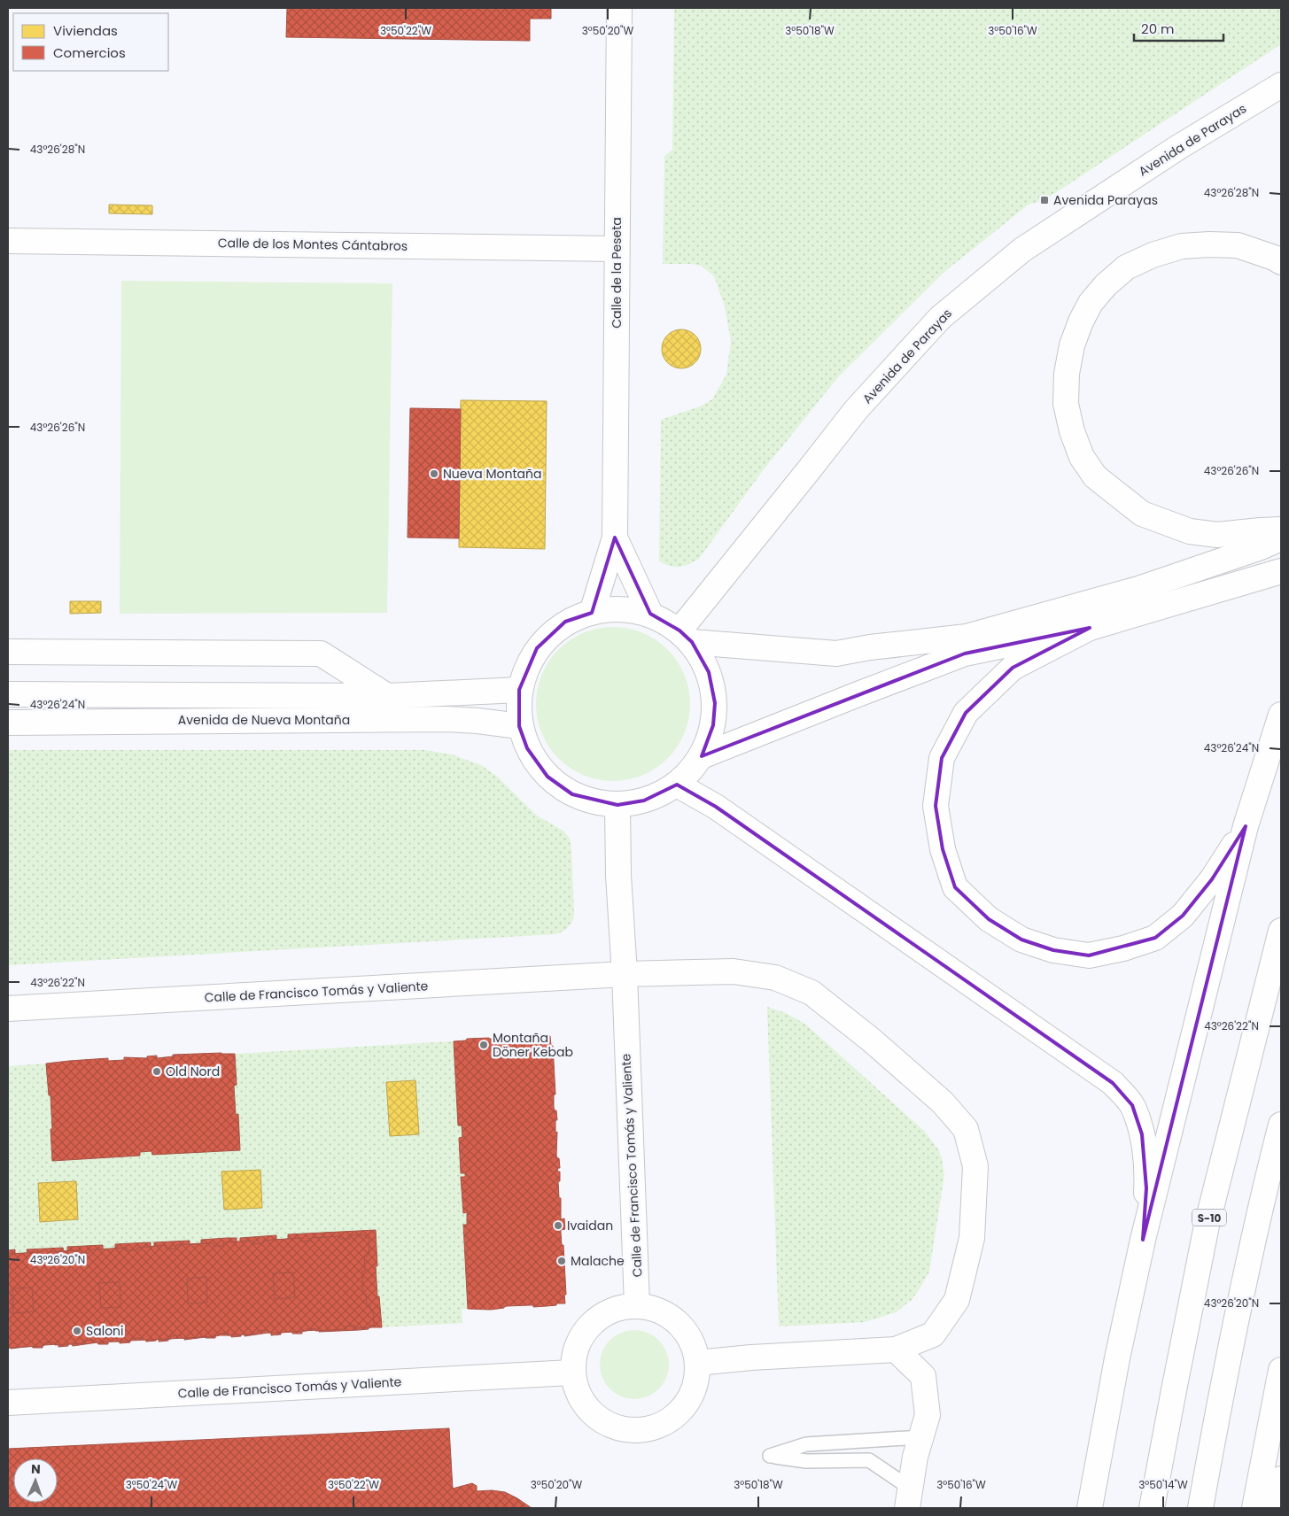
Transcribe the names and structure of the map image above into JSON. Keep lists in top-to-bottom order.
{
  "streets": {
    "main road": [
      "Avenida de Parayas",
      "Calle de los Montes Cántabros",
      "Calle de la Peseta",
      "Avenida de Nueva Montaña",
      "Calle de Francisco Tomás y Valiente",
      "S-10"
    ]
  },
  "crossings": [
    ["Calle de los Montes Cántabros", "Calle de la Peseta"]
  ],
  "places": {
    "transit": ["Avenida Parayas"],
    "other": [
      "Nueva Montaña",
      "Montaña Döner Kebab",
      "Old Nord",
      "Ivaidan",
      "Malache",
      "Saloni"
    ]
  },
  "legend": ["Viviendas", "Comercios"],
  "scale_bar": "20 m",
  "north": "top",
  "coordinates": [
    "3°50'22\"W",
    "3°50'20\"W",
    "3°50'18\"W",
    "3°50'16\"W",
    "43°26'28\"N",
    "43°26'26\"N",
    "43°26'24\"N",
    "43°26'22\"N",
    "43°26'20\"N",
    "3°50'24\"W",
    "3°50'14\"W"
  ]
}
